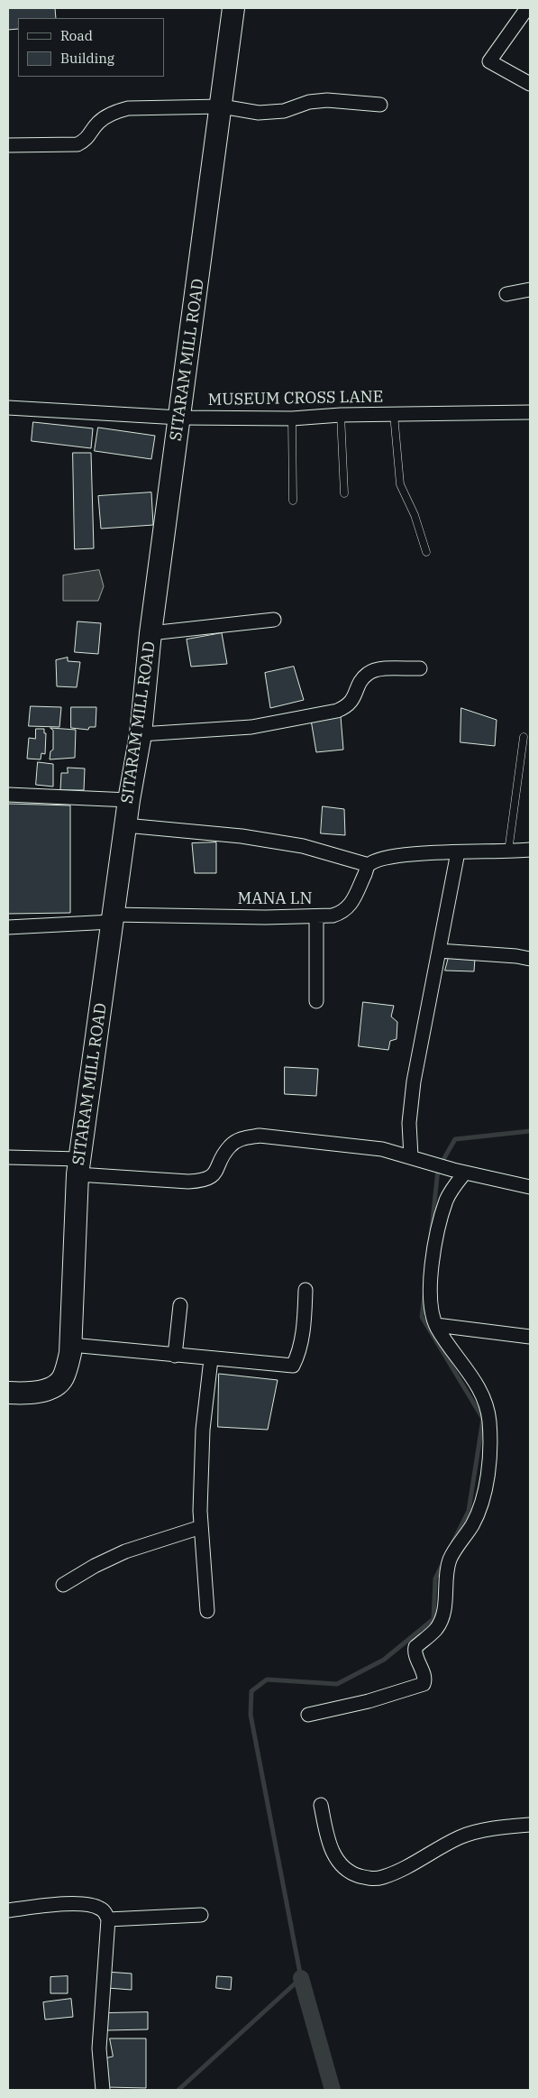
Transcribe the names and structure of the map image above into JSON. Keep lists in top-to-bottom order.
{
  "streets": {
    "main road": ["SITARAM MILL ROAD"],
    "street": ["MUSEUM CROSS LANE", "MANA LN"]
  },
  "crossings": [
    ["SITARAM MILL ROAD", "MUSEUM CROSS LANE"],
    ["SITARAM MILL ROAD", "MANA LN"]
  ],
  "legend": ["Road", "Building"]
}
